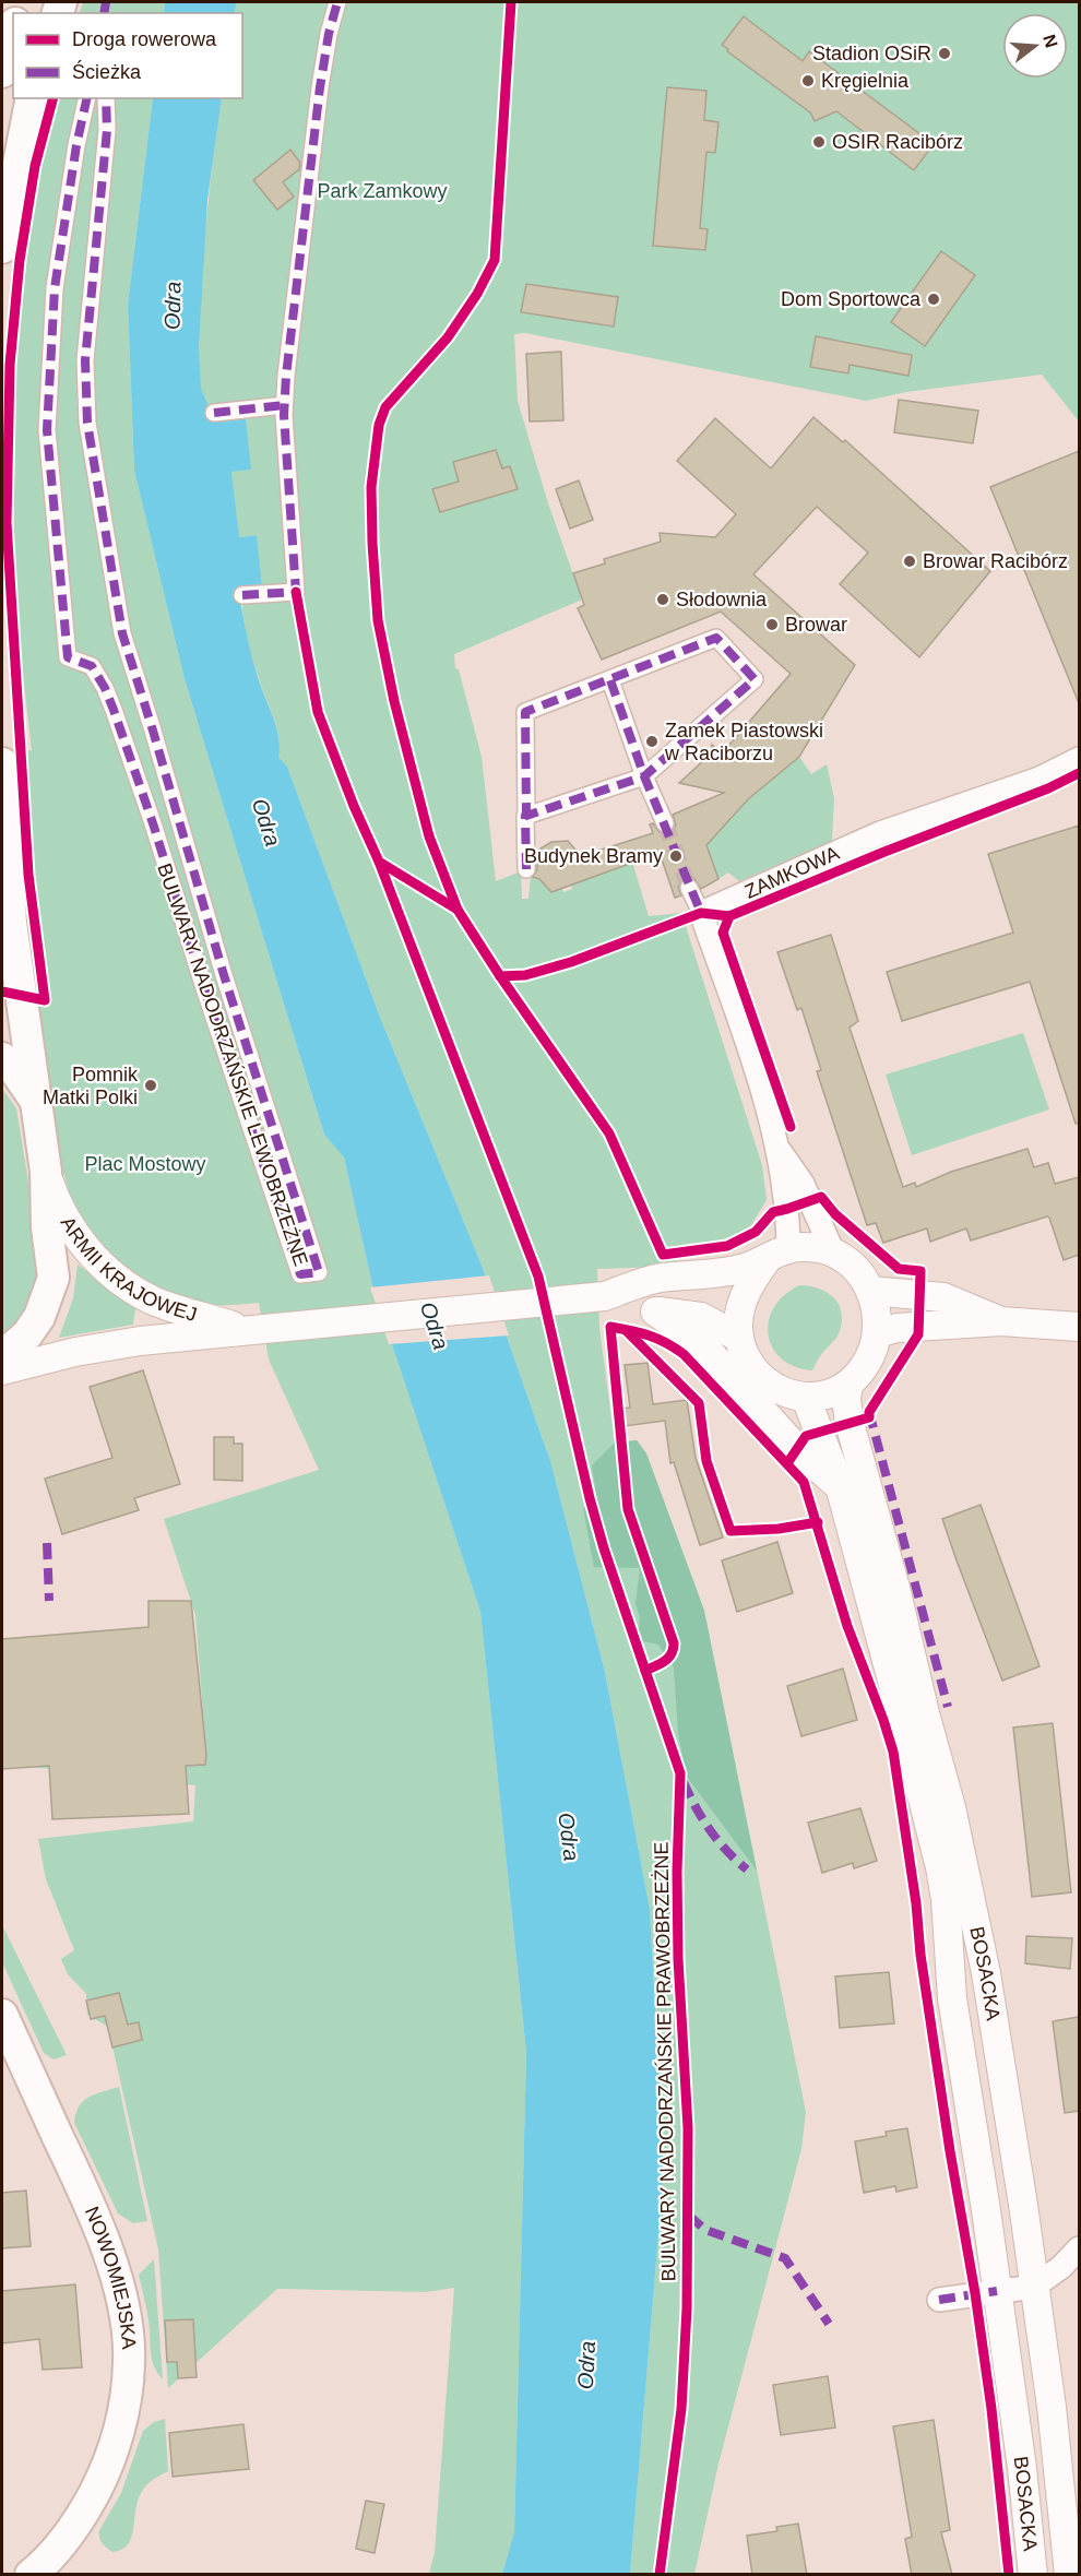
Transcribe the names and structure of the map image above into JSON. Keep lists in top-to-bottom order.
{
  "streets": {
    "main road": ["NOWOMIEJSKA"],
    "street": [
      "ZAMKOWA",
      "BULWARY NADODRZAŃSKIE LEWOBRZEŻNE",
      "ARMII KRAJOWEJ",
      "BOSACKA"
    ],
    "cycle path": ["BULWARY NADODRZAŃSKIE PRAWOBRZEŻNE"]
  },
  "crossings": [
    ["ARMII KRAJOWEJ", "BOSACKA"]
  ],
  "water": ["Odra"],
  "parks": ["Park Zamkowy", "Plac Mostowy"],
  "places": [
    "Stadion OSiR",
    "Kręgielnia",
    "OSIR Racibórz",
    "Dom Sportowca",
    "Browar Racibórz",
    "Słodownia",
    "Browar",
    "Zamek Piastowski w Raciborzu",
    "Budynek Bramy",
    "Pomnik Matki Polki"
  ],
  "legend": ["Droga rowerowa", "Ścieżka"],
  "north": "right"
}
